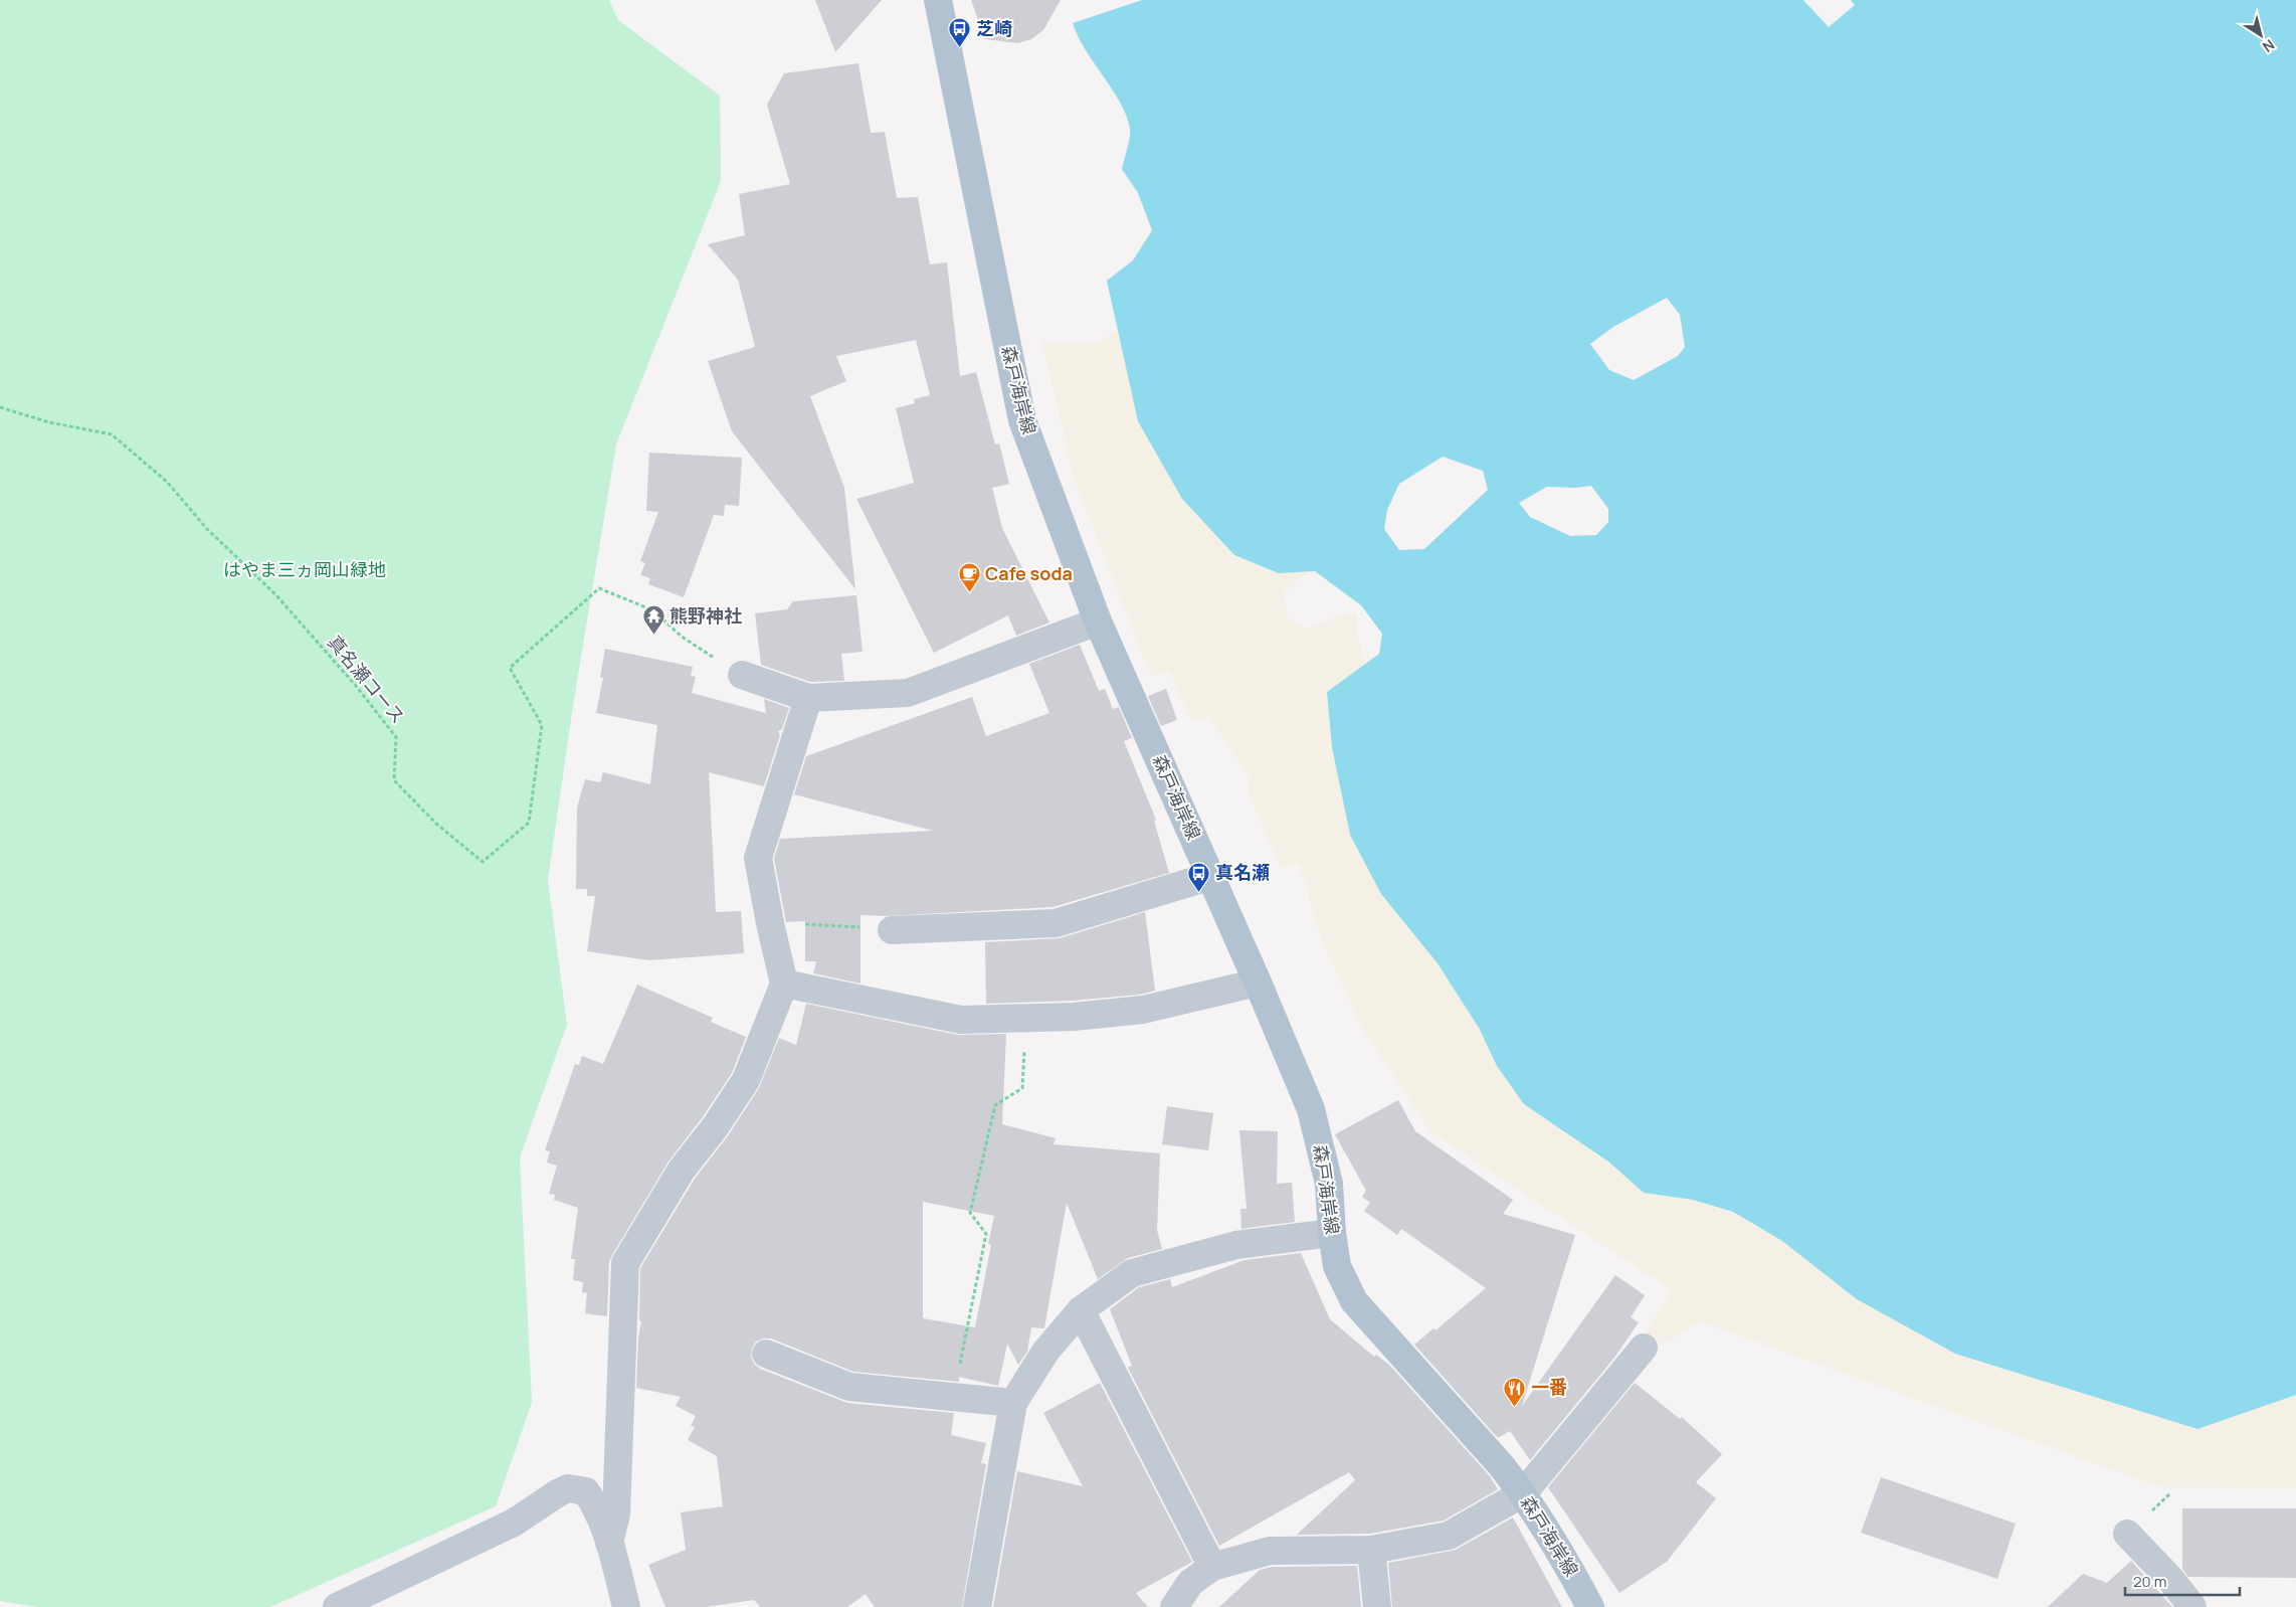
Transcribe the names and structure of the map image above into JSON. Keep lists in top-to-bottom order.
{
  "streets": {
    "main road": ["森戸海岸線"],
    "path": ["真名瀬コース"]
  },
  "parks": ["はやま三ヵ岡山緑地"],
  "places": {
    "bus stop": ["芝崎", "真名瀬"],
    "cafe": ["Cafe soda"],
    "temple": ["熊野神社"],
    "restaurant": ["一番"]
  },
  "scale_bar": "20 m",
  "north": "bottom right"
}
